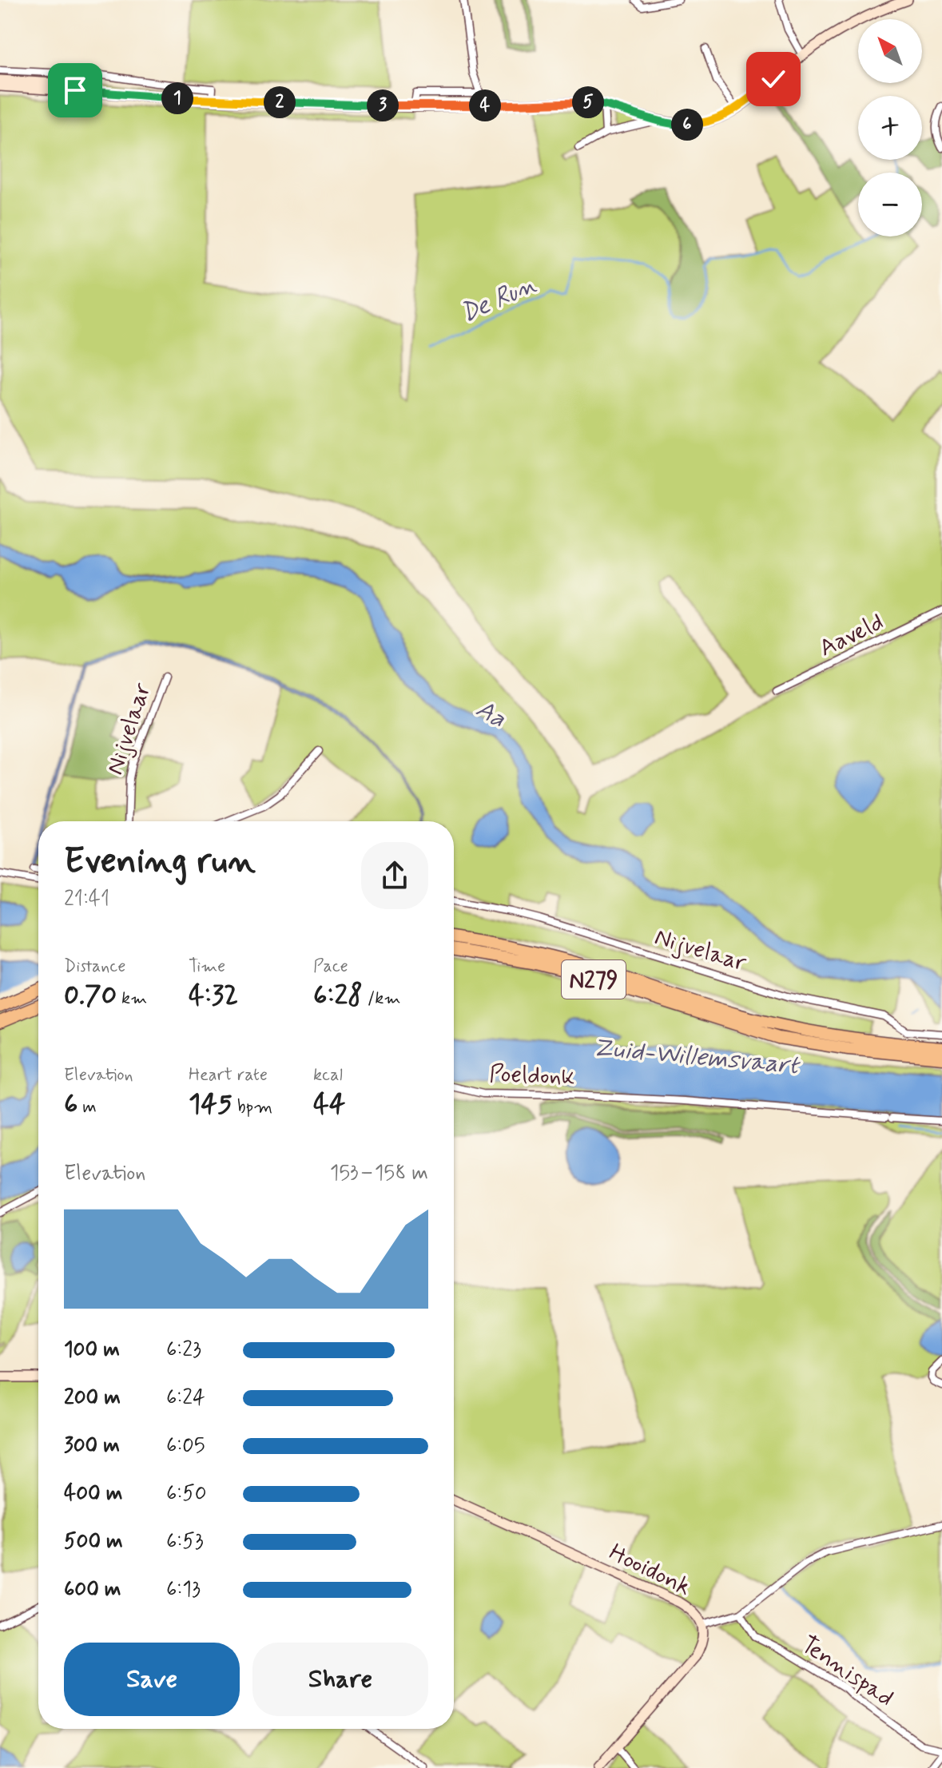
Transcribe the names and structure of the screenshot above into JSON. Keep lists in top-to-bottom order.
{
  "streets": {
    "highway": ["N279"],
    "main road": ["Hooidonk"],
    "street": [
      "Aaveld",
      "Nijvelaar",
      "Poeldonk",
      "Tennispad"
    ]
  },
  "water": ["De Run", "Aa", "Zuid-Willemsvaart"],
  "north": "top left",
  "page": {
    "map_buttons": ["+", "−"],
    "pins": [
      "1",
      "2",
      "5",
      "3",
      "4",
      "6"
    ],
    "heading": ["Evening run", "21:41"],
    "stats": [
      ["Distance", "0.70 km"],
      ["Time", "4:32"],
      ["Pace", "6:28 /km"],
      ["Elevation", "6 m"],
      ["Heart rate", "145 bpm"],
      ["kcal", "44"]
    ],
    "chart": ["Elevation", "153–158 m"],
    "list": [
      {
        "name": "100 m",
        "note": "6:23"
      },
      {
        "name": "200 m",
        "note": "6:24"
      },
      {
        "name": "300 m",
        "note": "6:05"
      },
      {
        "name": "400 m",
        "note": "6:50"
      },
      {
        "name": "500 m",
        "note": "6:53"
      },
      {
        "name": "600 m",
        "note": "6:13"
      }
    ],
    "buttons": ["Save", "Share"]
  }
}
